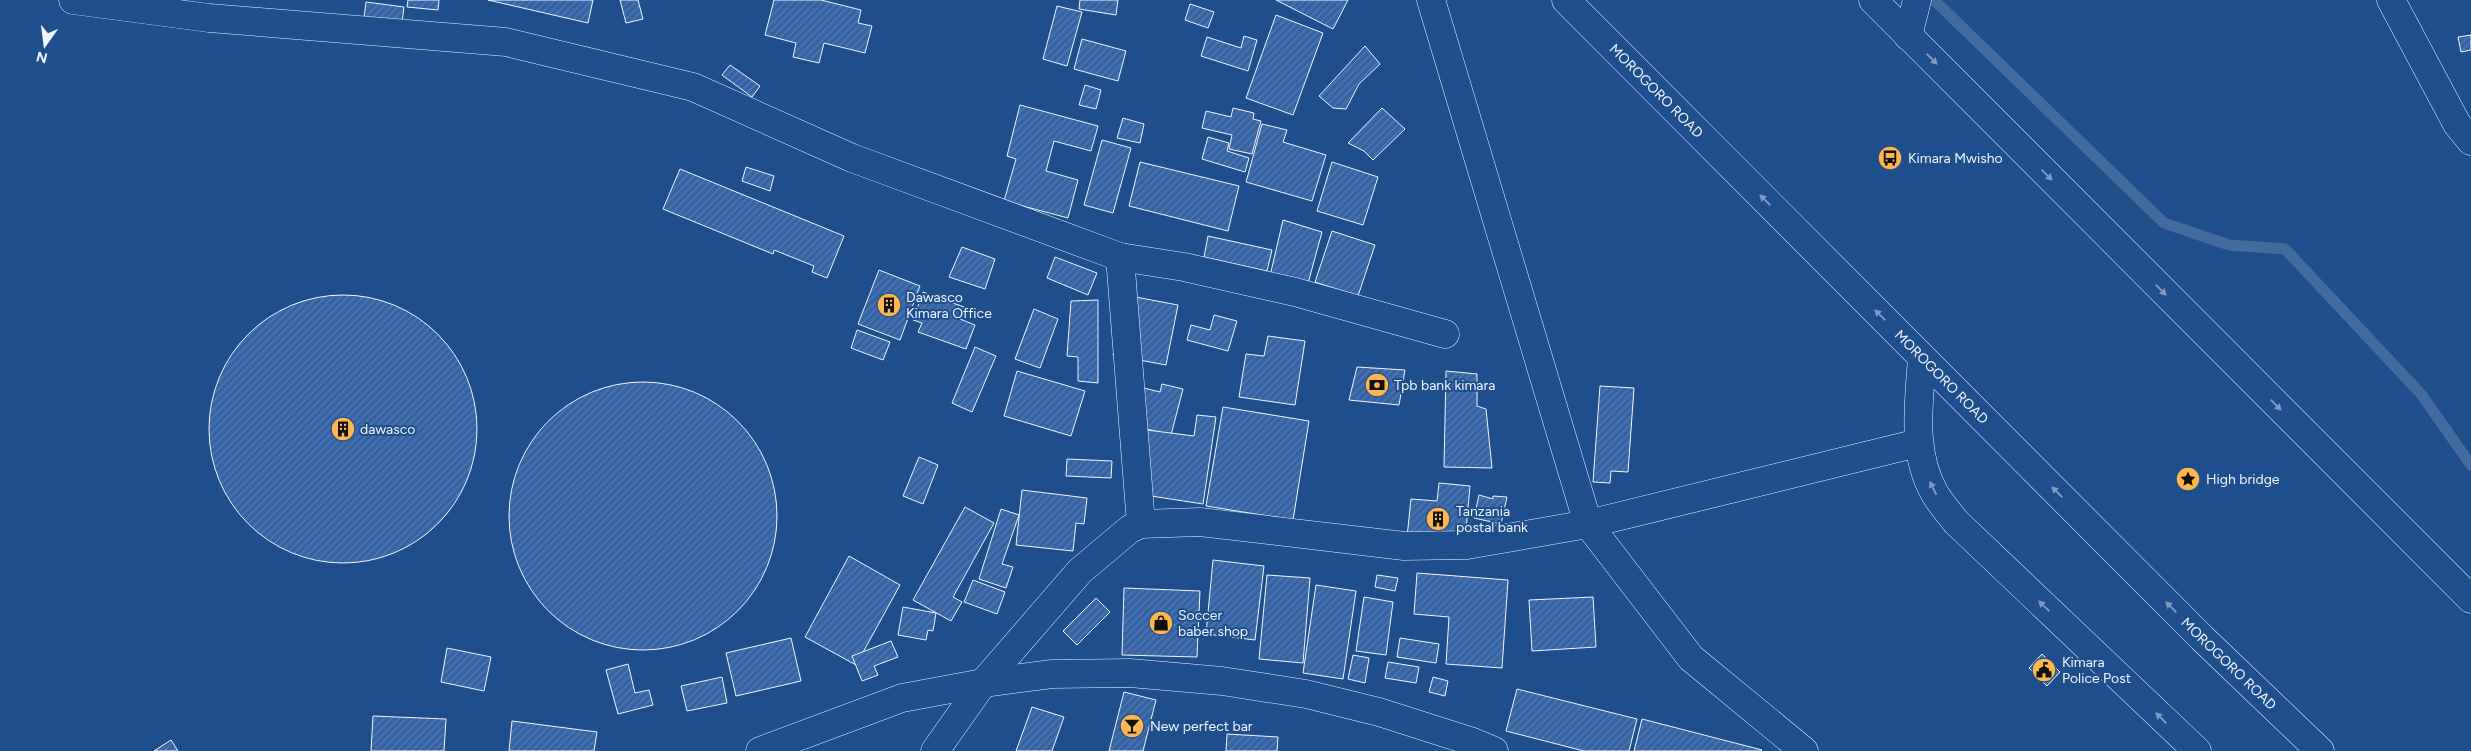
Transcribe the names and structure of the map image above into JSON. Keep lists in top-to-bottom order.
{
  "streets": {
    "main road": ["MOROGORO ROAD"]
  },
  "places": {
    "bus stop": ["Kimara Mwisho"],
    "building": ["Dawasco Kimara Office", "dawasco", "Tanzania postal bank"],
    "bank": ["Tpb bank kimara"],
    "place": ["High bridge"],
    "shop": ["Soccer baber shop"],
    "public building": ["Kimara Police Post"],
    "bar": ["New perfect bar"]
  },
  "north": "bottom"
}
